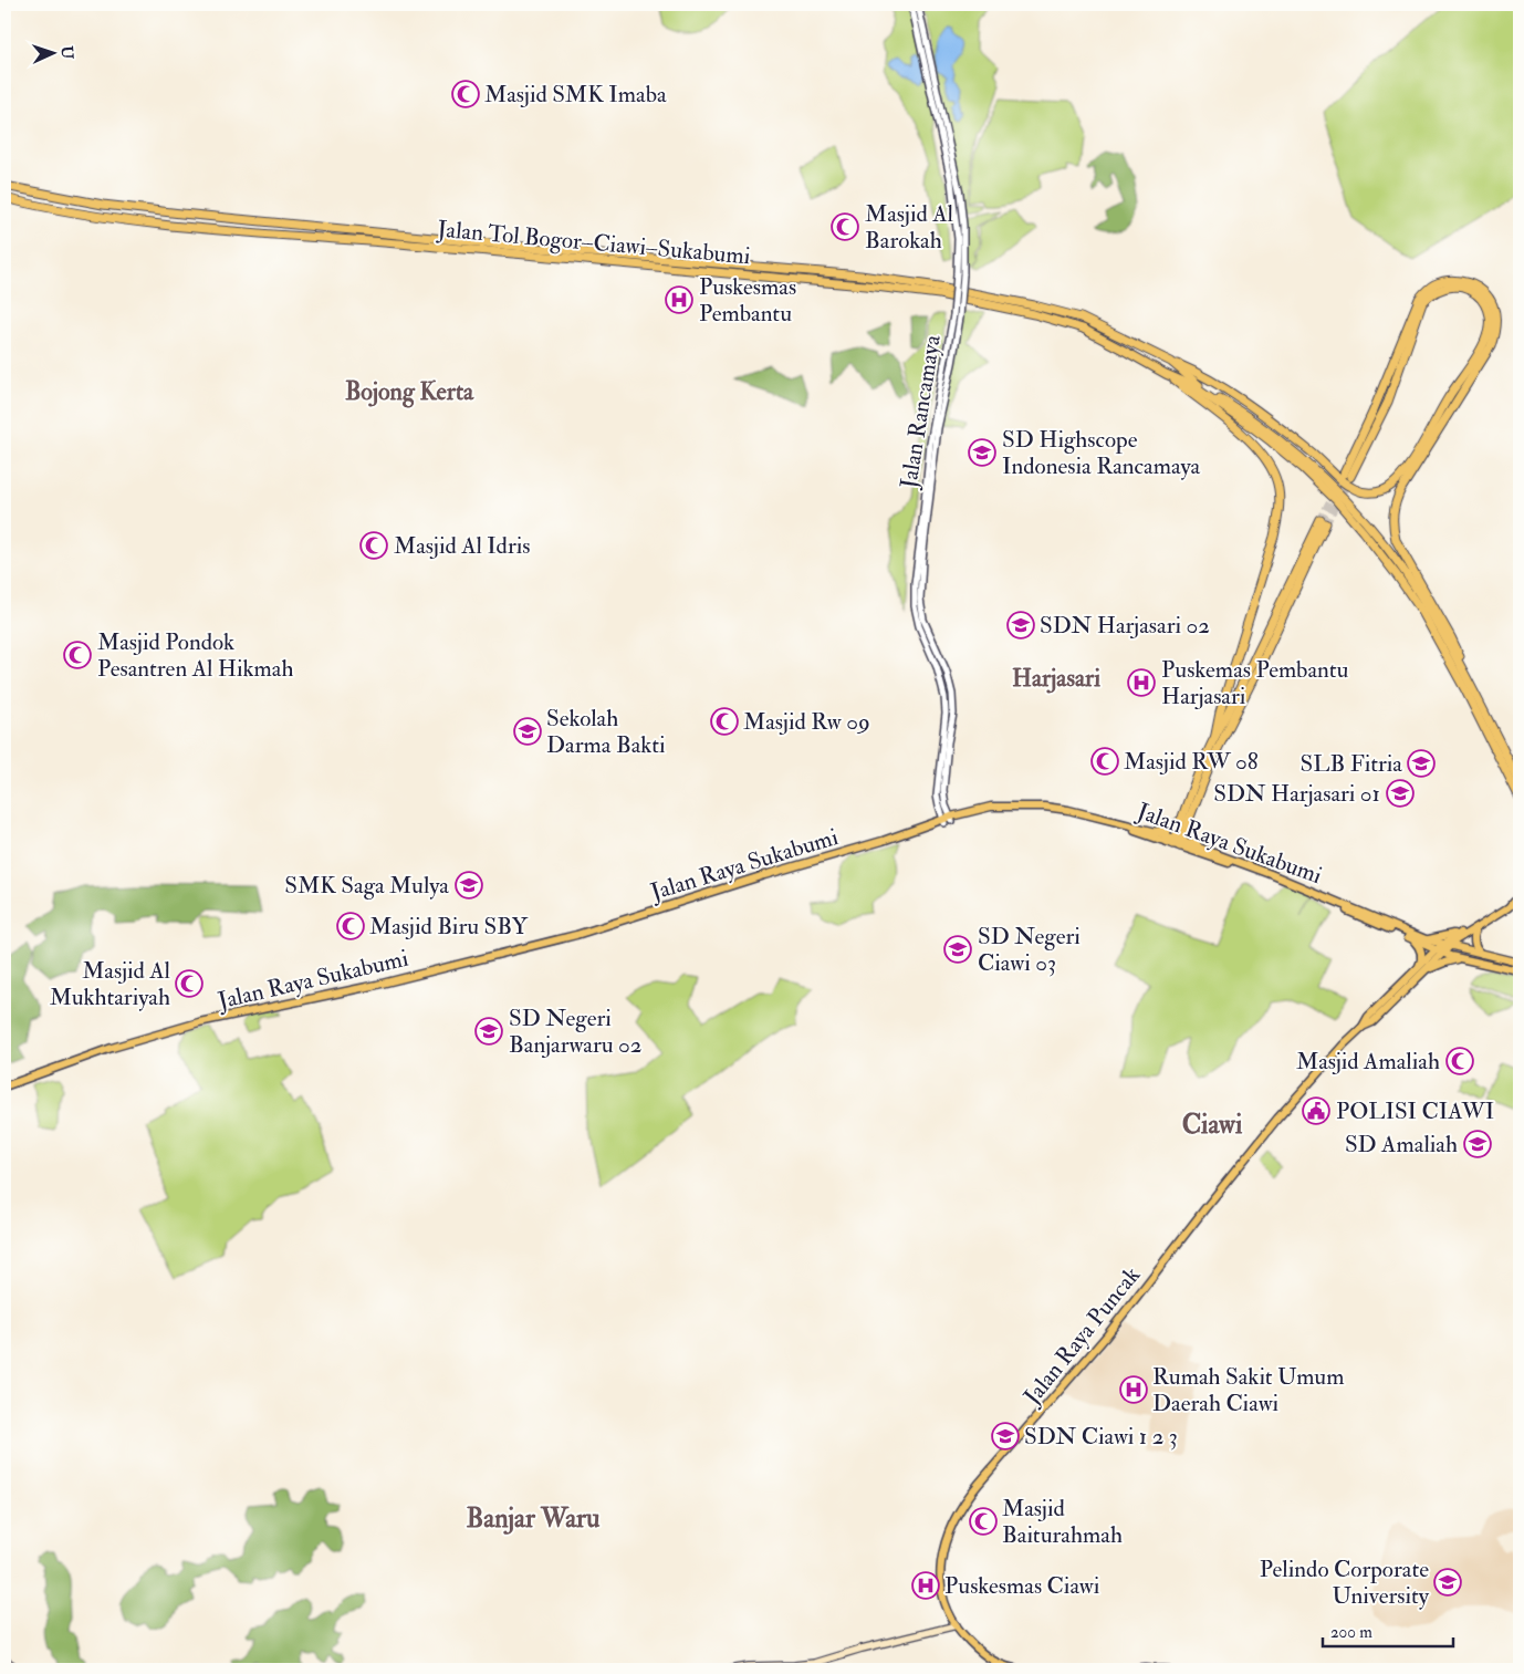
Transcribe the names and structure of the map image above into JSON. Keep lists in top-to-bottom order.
{
  "streets": {
    "highway": ["Jalan Tol Bogor–Ciawi–Sukabumi", "Jalan Raya Sukabumi", "Jalan Raya Puncak"],
    "street": ["Jalan Rancamaya"]
  },
  "crossings": [
    ["Jalan Rancamaya", "Jalan Raya Sukabumi"],
    ["Jalan Raya Sukabumi", "Jalan Raya Puncak"]
  ],
  "districts": [
    "Bojong Kerta",
    "Harjasari",
    "Ciawi",
    "Banjar Waru"
  ],
  "places": {
    "mosque": [
      "Masjid SMK Imaba",
      "Masjid Al Barokah",
      "Masjid Al Idris",
      "Masjid Pondok Pesantren Al Hikmah",
      "Masjid Rw 09",
      "Masjid RW 08",
      "Masjid Biru SBY",
      "Masjid Al Mukhtariyah",
      "Masjid Amaliah",
      "Masjid Baiturahmah"
    ],
    "hospital": [
      "Puskesmas Pembantu",
      "Puskemas Pembantu Harjasari",
      "Rumah Sakit Umum Daerah Ciawi",
      "Puskesmas Ciawi"
    ],
    "school or university": [
      "SD Highscope Indonesia Rancamaya",
      "SDN Harjasari 02",
      "Sekolah Darma Bakti",
      "SLB Fitria",
      "SDN Harjasari 01",
      "SMK Saga Mulya",
      "SD Negeri Ciawi 03",
      "SD Negeri Banjarwaru 02",
      "SD Amaliah",
      "SDN Ciawi 1 2 3",
      "Pelindo Corporate University"
    ],
    "public building": ["POLISI CIAWI"]
  },
  "scale_bar": "200 m",
  "north": "right"
}
